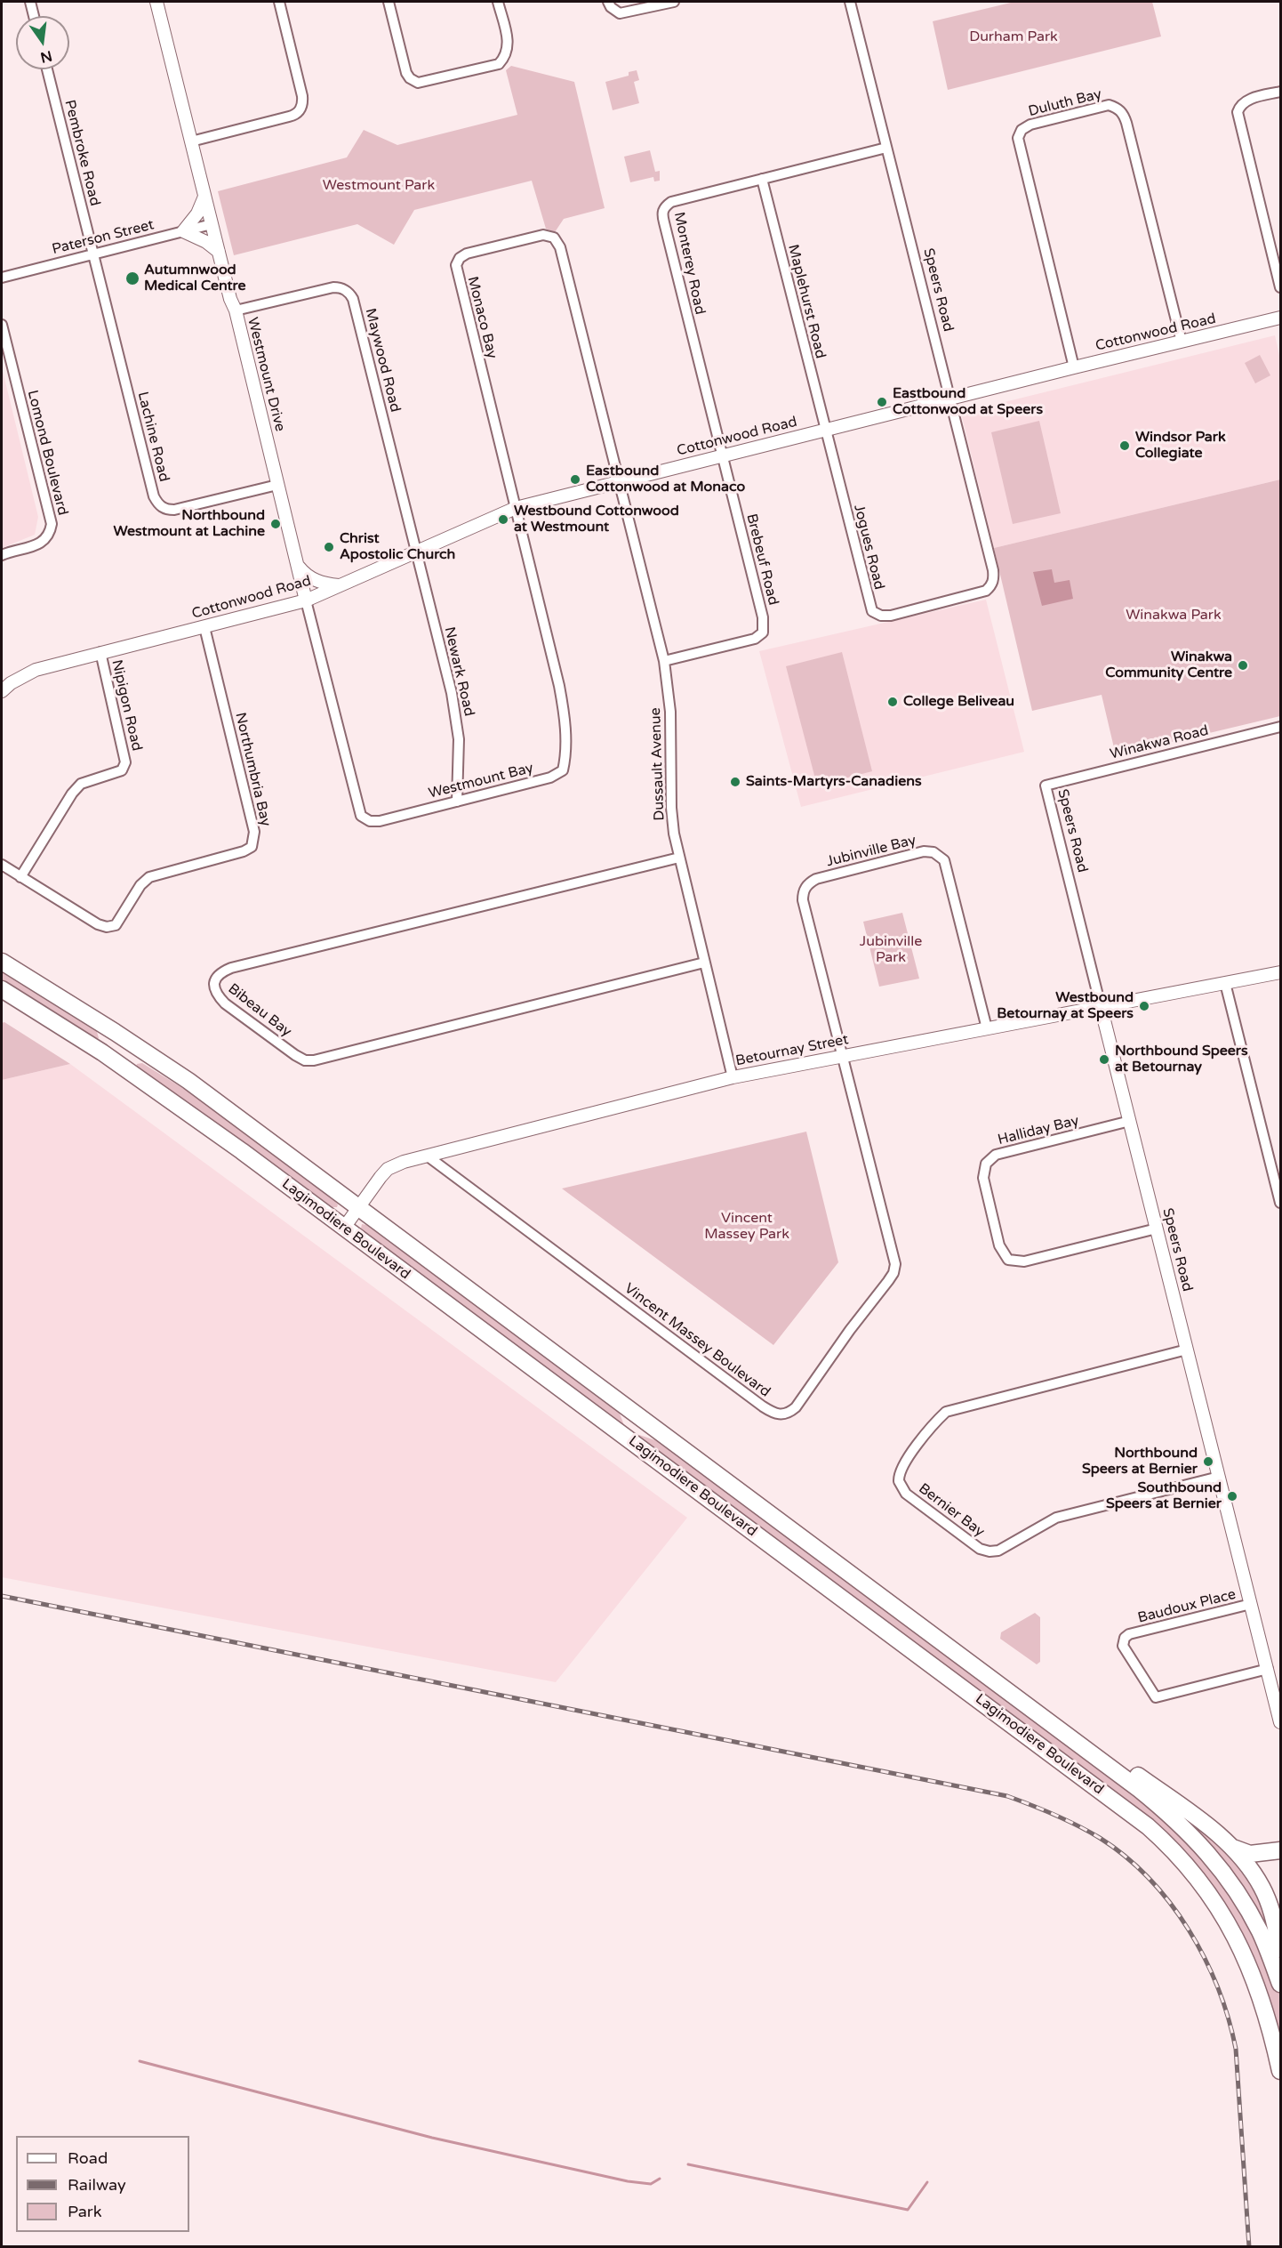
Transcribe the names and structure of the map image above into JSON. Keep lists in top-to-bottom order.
{
  "streets": {
    "main road": ["Lagimodiere Boulevard"],
    "street": [
      "Duluth Bay",
      "Pembroke Road",
      "Paterson Street",
      "Monterey Road",
      "Speers Road",
      "Maplehurst Road",
      "Monaco Bay",
      "Cottonwood Road",
      "Maywood Road",
      "Westmount Drive",
      "Lachine Road",
      "Lomond Boulevard",
      "Jogues Road",
      "Brebeuf Road",
      "Newark Road",
      "Nipigon Road",
      "Winakwa Road",
      "Dussault Avenue",
      "Northumbria Bay",
      "Westmount Bay",
      "Jubinville Bay",
      "Bibeau Bay",
      "Betournay Street",
      "Halliday Bay",
      "Vincent Massey Boulevard",
      "Bernier Bay",
      "Baudoux Place"
    ]
  },
  "crossings": [
    ["Duluth Bay", "Cottonwood Road"],
    ["Pembroke Road", "Paterson Street"],
    ["Pembroke Road", "Lachine Road"],
    ["Paterson Street", "Westmount Drive"],
    ["Paterson Street", "Lachine Road"],
    ["Monterey Road", "Speers Road"],
    ["Monterey Road", "Maplehurst Road"],
    ["Monterey Road", "Cottonwood Road"],
    ["Monterey Road", "Brebeuf Road"],
    ["Speers Road", "Cottonwood Road"],
    ["Speers Road", "Jogues Road"],
    ["Speers Road", "Winakwa Road"],
    ["Speers Road", "Betournay Street"],
    ["Speers Road", "Halliday Bay"],
    ["Speers Road", "Bernier Bay"],
    ["Speers Road", "Baudoux Place"],
    ["Maplehurst Road", "Cottonwood Road"],
    ["Maplehurst Road", "Jogues Road"],
    ["Monaco Bay", "Cottonwood Road"],
    ["Monaco Bay", "Dussault Avenue"],
    ["Monaco Bay", "Westmount Bay"],
    ["Cottonwood Road", "Maywood Road"],
    ["Cottonwood Road", "Westmount Drive"],
    ["Cottonwood Road", "Jogues Road"],
    ["Cottonwood Road", "Brebeuf Road"],
    ["Cottonwood Road", "Newark Road"],
    ["Cottonwood Road", "Nipigon Road"],
    ["Cottonwood Road", "Dussault Avenue"],
    ["Cottonwood Road", "Northumbria Bay"],
    ["Cottonwood Road", "Westmount Bay"],
    ["Maywood Road", "Westmount Drive"],
    ["Maywood Road", "Newark Road"],
    ["Westmount Drive", "Lachine Road"],
    ["Westmount Drive", "Westmount Bay"],
    ["Brebeuf Road", "Dussault Avenue"],
    ["Newark Road", "Westmount Bay"],
    ["Nipigon Road", "Northumbria Bay"],
    ["Dussault Avenue", "Bibeau Bay"],
    ["Dussault Avenue", "Betournay Street"],
    ["Jubinville Bay", "Betournay Street"],
    ["Jubinville Bay", "Vincent Massey Boulevard"],
    ["Betournay Street", "Lagimodiere Boulevard"],
    ["Betournay Street", "Vincent Massey Boulevard"]
  ],
  "parks": [
    "Durham Park",
    "Westmount Park",
    "Winakwa Park",
    "Jubinville Park",
    "Vincent Massey Park"
  ],
  "places": [
    "Autumnwood Medical Centre",
    "Eastbound Cottonwood at Speers",
    "Windsor Park Collegiate",
    "Eastbound Cottonwood at Monaco",
    "Westbound Cottonwood at Westmount",
    "Northbound Westmount at Lachine",
    "Christ Apostolic Church",
    "Winakwa Community Centre",
    "College Beliveau",
    "Saints-Martyrs-Canadiens",
    "Westbound Betournay at Speers",
    "Northbound Speers at Betournay",
    "Northbound Speers at Bernier",
    "Southbound Speers at Bernier"
  ],
  "legend": ["Road", "Railway", "Park"],
  "north": "bottom"
}
